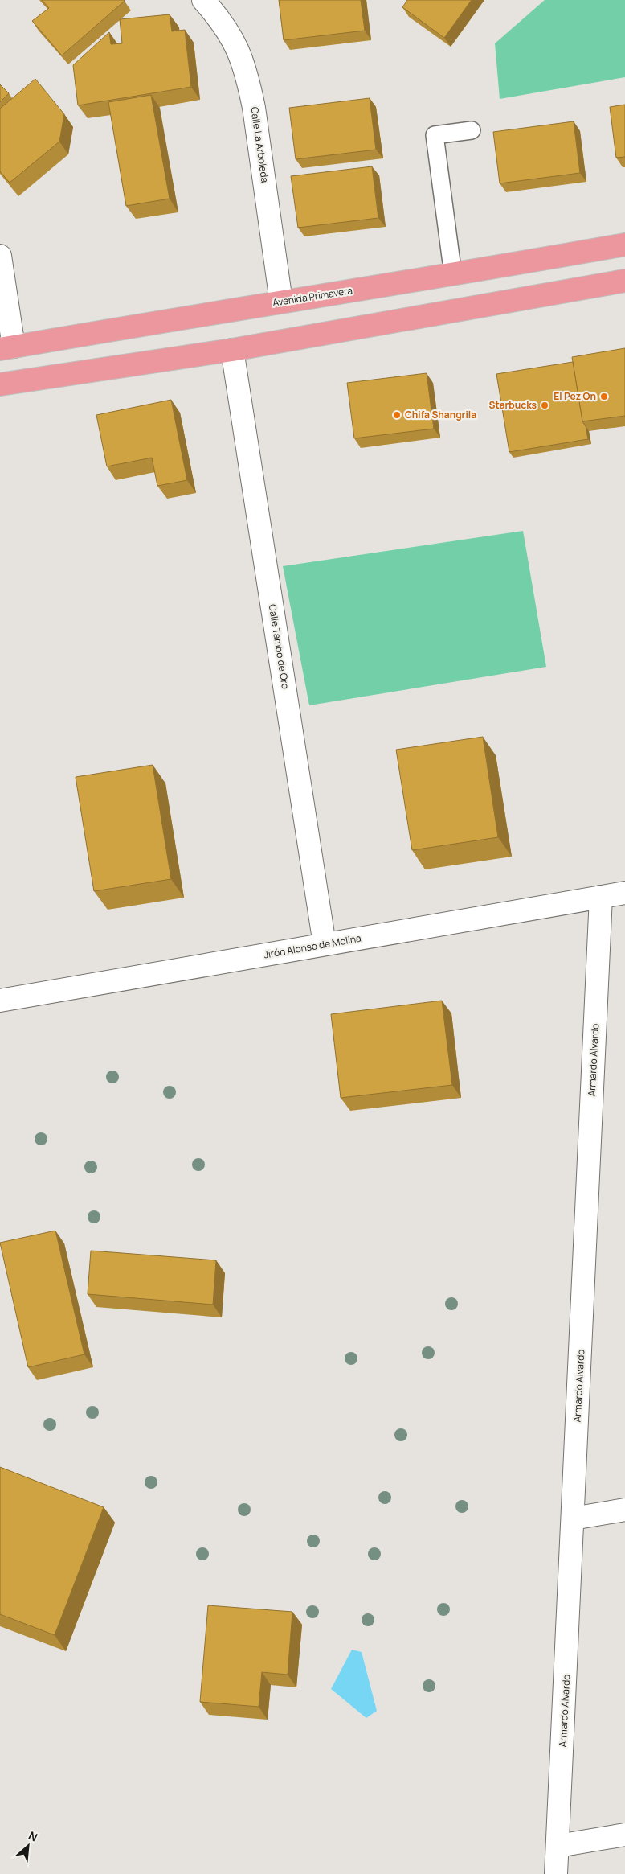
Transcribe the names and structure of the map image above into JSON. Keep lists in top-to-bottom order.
{
  "streets": {
    "main road": ["Avenida Primavera"],
    "street": [
      "Calle La Arboleda",
      "Calle Tambo de Oro",
      "Jirón Alonso de Molina",
      "Armardo Alvardo"
    ]
  },
  "crossings": [
    ["Calle La Arboleda", "Avenida Primavera"],
    ["Calle Tambo de Oro", "Jirón Alonso de Molina"],
    ["Jirón Alonso de Molina", "Armardo Alvardo"]
  ],
  "places": ["El Pez On", "Starbucks", "Chifa Shangrila"],
  "north": "top right"
}
